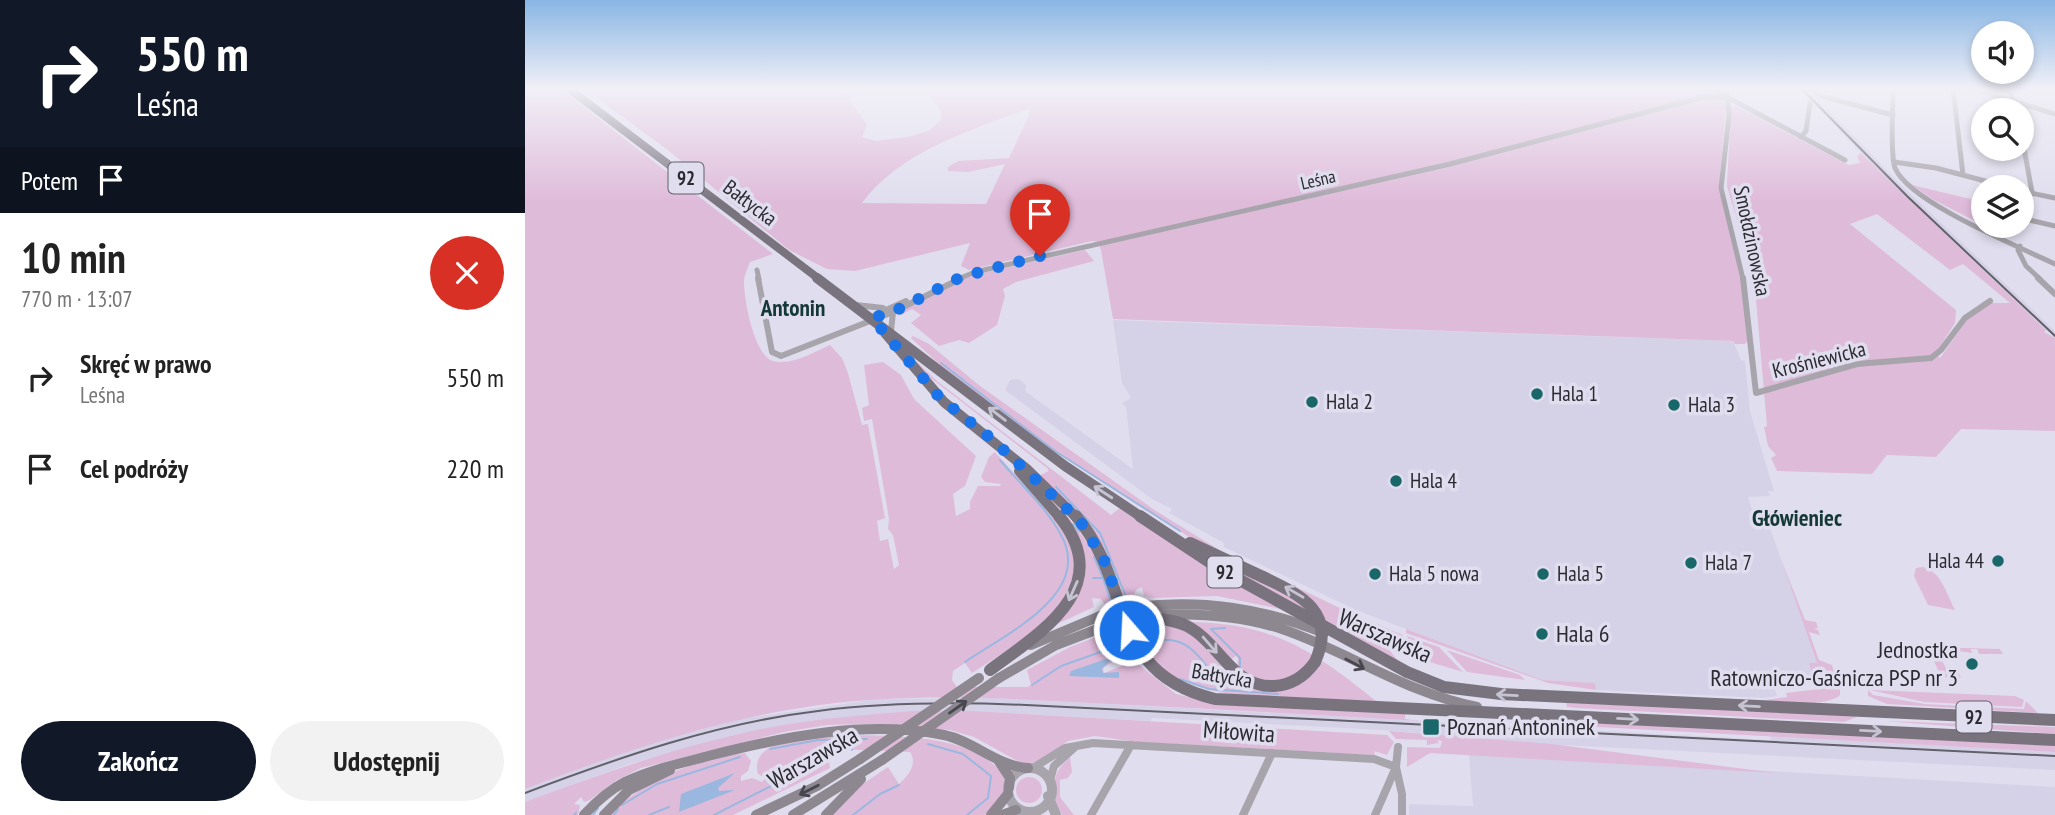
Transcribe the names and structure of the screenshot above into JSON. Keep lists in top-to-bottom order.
{
  "streets": {
    "main road": ["92", "Bałtycka", "Warszawska"],
    "street": [
      "Leśna",
      "Smołdzinowska",
      "Krośniewicka",
      "Miłowita"
    ]
  },
  "crossings": [
    ["Leśna", "Bałtycka"],
    ["Bałtycka", "Warszawska"],
    ["Smołdzinowska", "Krośniewicka"]
  ],
  "districts": ["Antonin", "Główieniec"],
  "places": {
    "other": [
      "Hala 1",
      "Hala 2",
      "Hala 3",
      "Hala 4",
      "Hala 44",
      "Hala 7",
      "Hala 5 nowa",
      "Hala 5",
      "Hala 6",
      "Jednostka Ratowniczo-Gaśnicza PSP nr 3"
    ],
    "transit": ["Poznań Antoninek"]
  },
  "page": {
    "turn": ["550 m", "Leśna"],
    "then": "Potem",
    "heading": ["10 min", "770 m · 13:07"],
    "list": [
      {
        "name": "Skręć w prawo",
        "note": "Leśna",
        "value": "550 m"
      },
      {
        "name": "Cel podróży",
        "value": "220 m"
      }
    ],
    "buttons": ["Zakończ", "Udostępnij"]
  }
}
